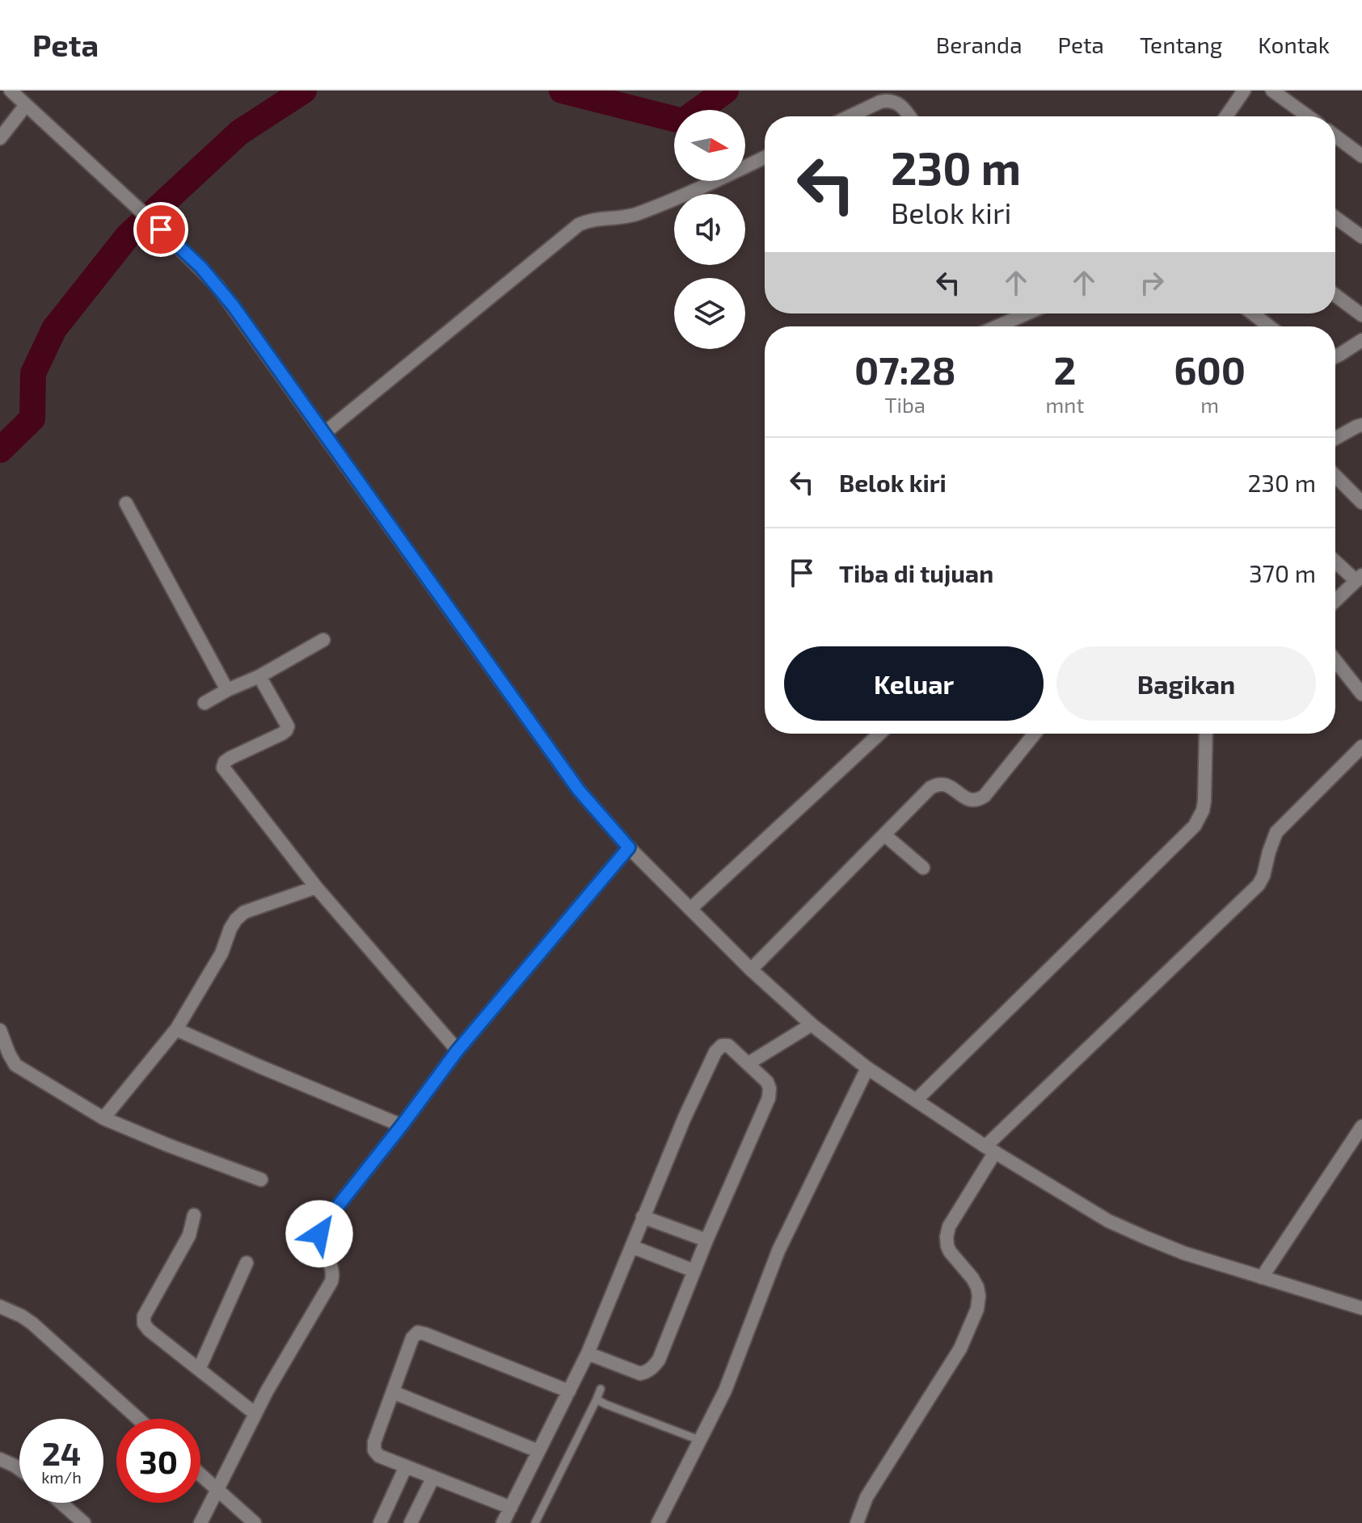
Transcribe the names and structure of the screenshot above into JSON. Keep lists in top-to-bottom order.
{
  "north": "right",
  "page": {
    "header": "Peta",
    "nav": [
      "Beranda",
      "Peta",
      "Tentang",
      "Kontak"
    ],
    "turn": ["230 m", "Belok kiri"],
    "eta": [
      "07:28",
      "Tiba",
      "2",
      "mnt",
      "600",
      "m"
    ],
    "list": [
      {
        "name": "Belok kiri",
        "value": "230 m"
      },
      {
        "name": "Tiba di tujuan",
        "value": "370 m"
      }
    ],
    "buttons": ["Keluar", "Bagikan"],
    "speed": "24 km/h",
    "limit": "30"
  }
}
